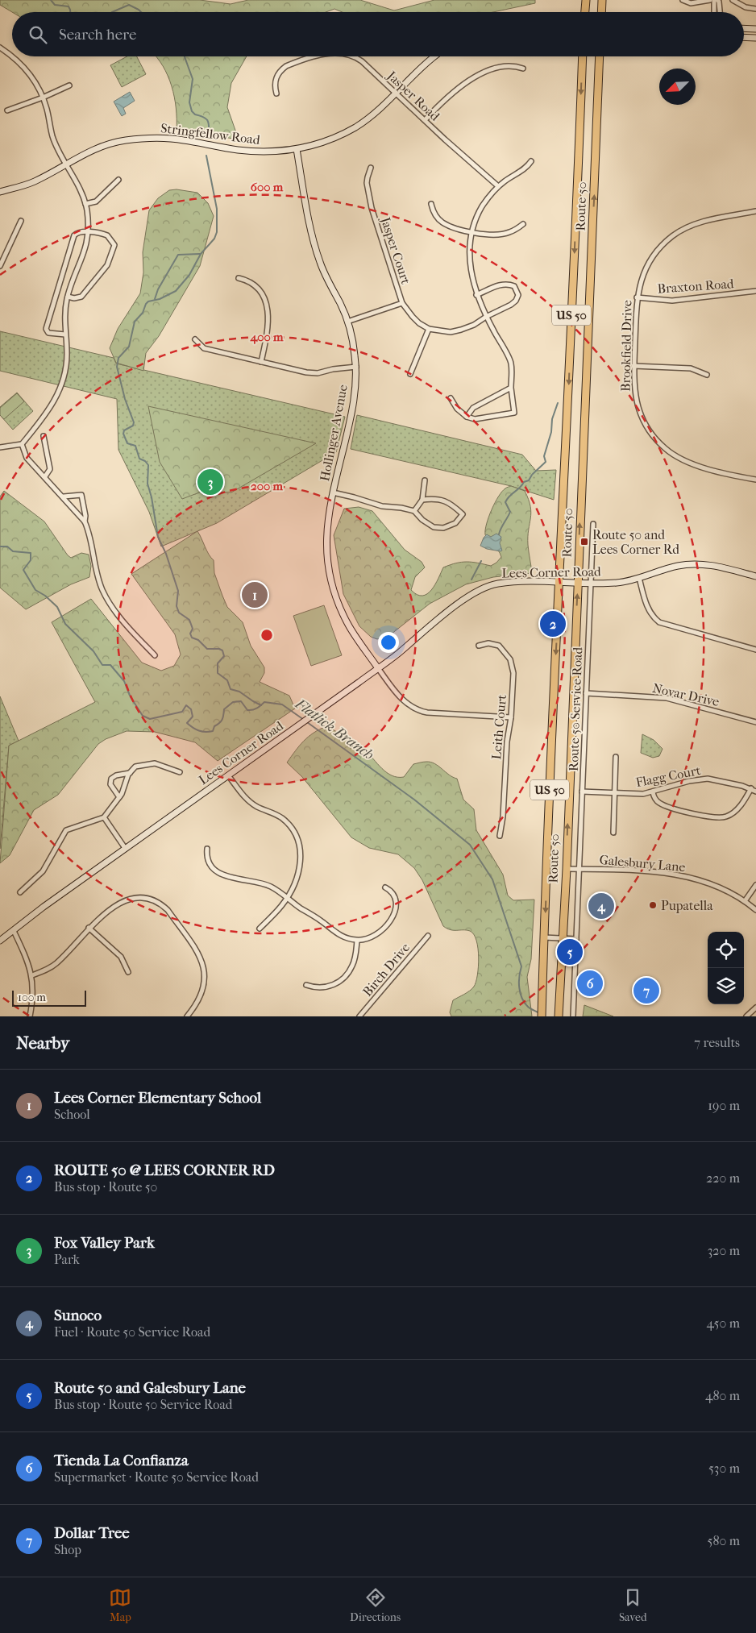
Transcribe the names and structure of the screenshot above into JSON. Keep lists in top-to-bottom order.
{
  "streets": {
    "highway": ["Route 50", "US 50"],
    "street": [
      "Jasper Road",
      "Stringfellow Road",
      "Jasper Court",
      "Braxton Road",
      "Brookfield Drive",
      "Hollinger Avenue",
      "Lees Corner Road",
      "Novar Drive",
      "Route 50 Service Road",
      "Leith Court",
      "Flagg Court",
      "Galesbury Lane",
      "Birch Drive"
    ]
  },
  "crossings": [
    ["Jasper Road", "Stringfellow Road"],
    ["Stringfellow Road", "Hollinger Avenue"],
    ["Route 50", "Lees Corner Road"],
    ["Route 50", "Galesbury Lane"],
    ["Braxton Road", "Brookfield Drive"],
    ["Hollinger Avenue", "Lees Corner Road"],
    ["Lees Corner Road", "Route 50 Service Road"],
    ["Novar Drive", "Route 50 Service Road"],
    ["Route 50 Service Road", "Flagg Court"],
    ["Route 50 Service Road", "Galesbury Lane"]
  ],
  "water": ["Flatlick Branch"],
  "places": {
    "transit": ["Route 50 and Lees Corner Rd"],
    "other": ["Pupatella"]
  },
  "scale_bar": "100 m",
  "north": "bottom left",
  "page": {
    "search": "Search here",
    "pins": [
      "3",
      "1",
      "2",
      "4",
      "5",
      "6",
      "7"
    ],
    "scale": "100 m",
    "heading": ["Nearby", "7 results"],
    "list": [
      {
        "mark": "1",
        "name": "Lees Corner Elementary School",
        "note": "School",
        "value": "190 m"
      },
      {
        "mark": "2",
        "name": "ROUTE 50 @ LEES CORNER RD",
        "note": "Bus stop · Route 50",
        "value": "220 m"
      },
      {
        "mark": "3",
        "name": "Fox Valley Park",
        "note": "Park",
        "value": "320 m"
      },
      {
        "mark": "4",
        "name": "Sunoco",
        "note": "Fuel · Route 50 Service Road",
        "value": "450 m"
      },
      {
        "mark": "5",
        "name": "Route 50 and Galesbury Lane",
        "note": "Bus stop · Route 50 Service Road",
        "value": "480 m"
      },
      {
        "mark": "6",
        "name": "Tienda La Confianza",
        "note": "Supermarket · Route 50 Service Road",
        "value": "530 m"
      },
      {
        "mark": "7",
        "name": "Dollar Tree",
        "note": "Shop",
        "value": "580 m"
      }
    ],
    "nav": ["Map", "Directions", "Saved"]
  },
  "rings": ["600 m", "400 m", "200 m"]
}
